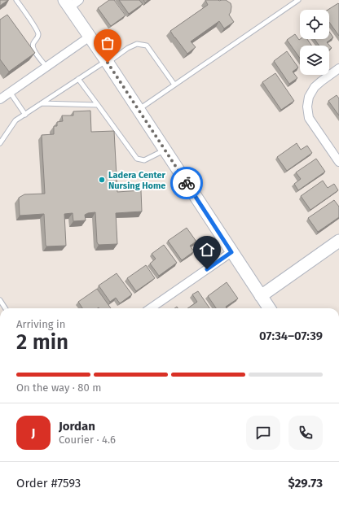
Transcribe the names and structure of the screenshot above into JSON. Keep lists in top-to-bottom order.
{
  "places": ["Ladera Center Nursing Home"],
  "page": {
    "heading": ["2 min", "Arriving in", "07:34–07:39"],
    "panel": [
      "Jordan",
      "Courier · 4.6",
      "Order #7593",
      "$29.73"
    ],
    "bar": "On the way · 80 m",
    "round": "J"
  }
}
